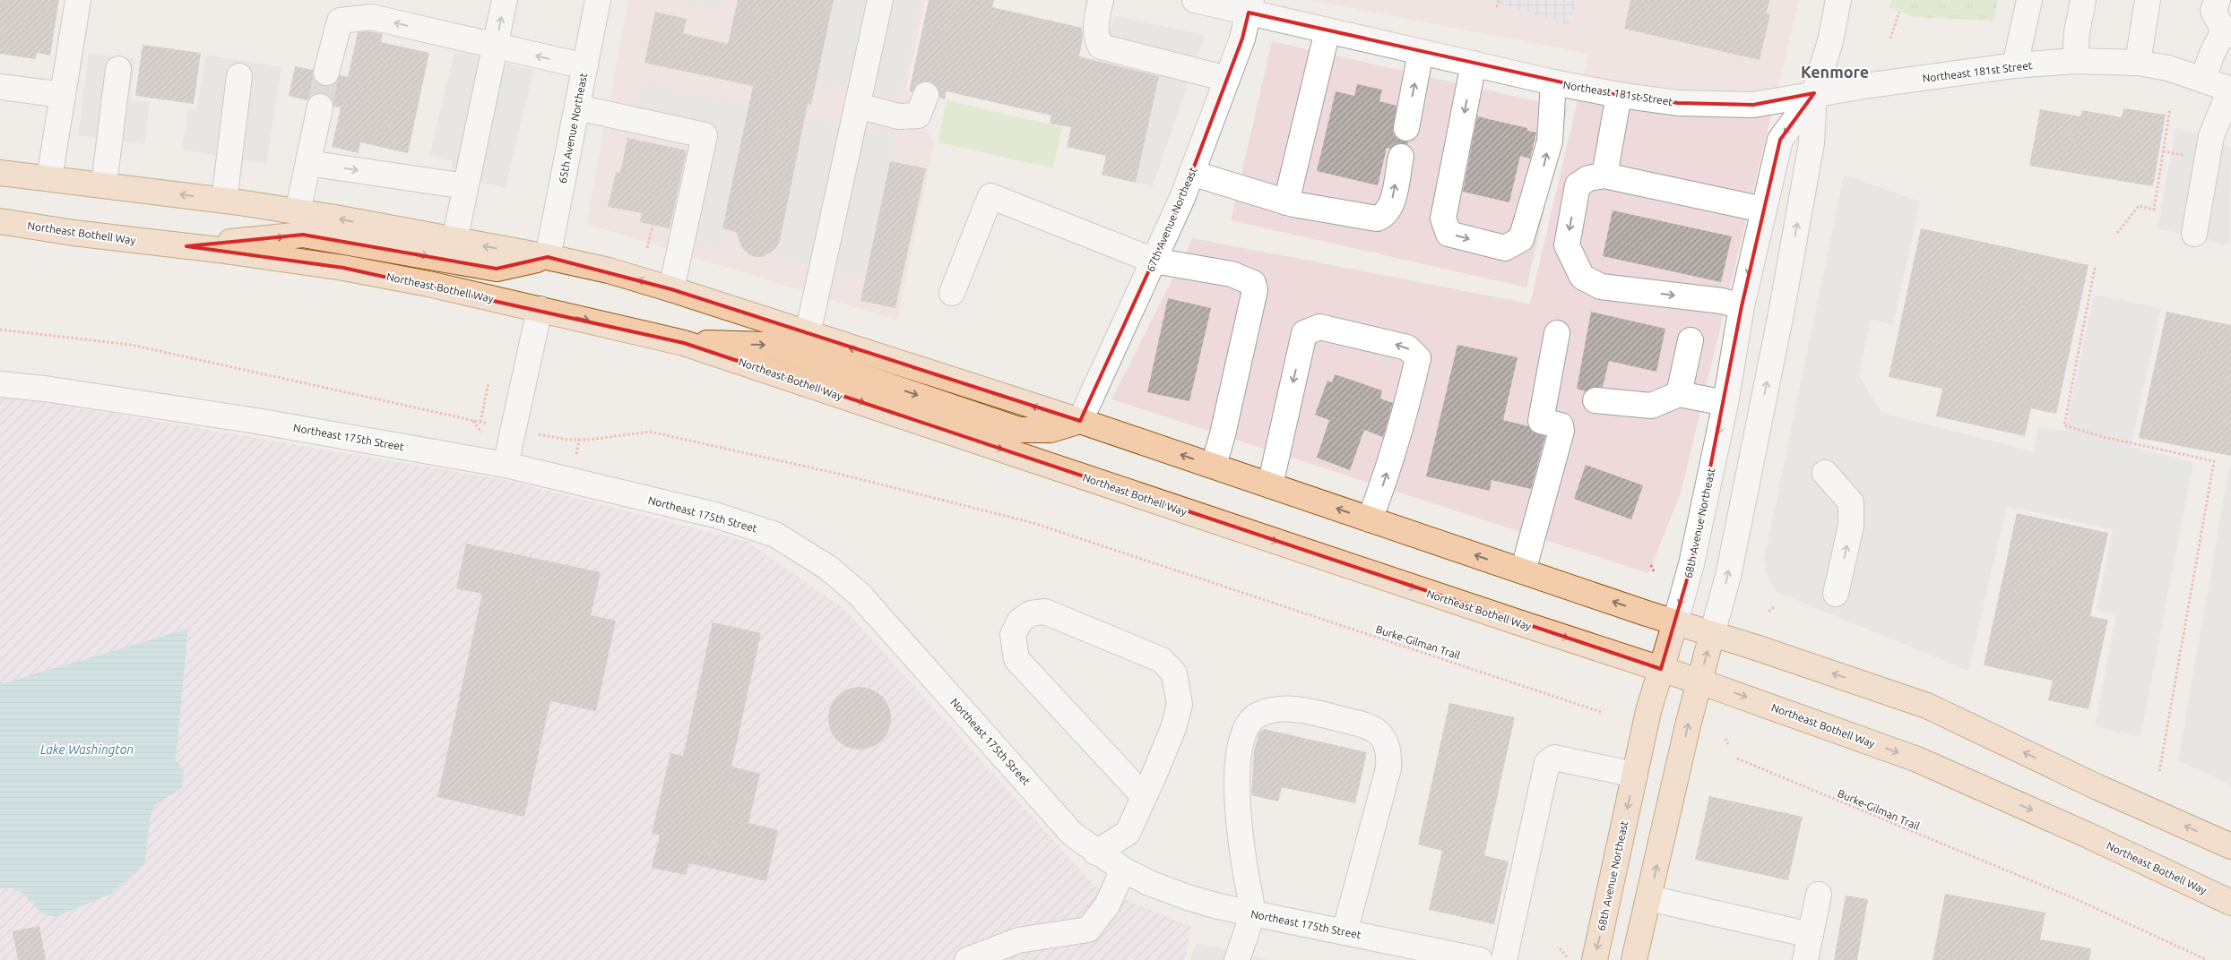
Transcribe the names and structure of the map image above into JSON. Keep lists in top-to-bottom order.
{
  "streets": {
    "main road": ["Northeast Bothell Way", "68th Avenue Northeast"],
    "street": [
      "Northeast 181st Street",
      "65th Avenue Northeast",
      "67th Avenue Northeast",
      "Northeast 175th Street"
    ],
    "path": ["Burke-Gilman Trail"]
  },
  "crossings": [
    ["Northeast 181st Street", "67th Avenue Northeast"],
    ["Northeast 181st Street", "68th Avenue Northeast"],
    ["Northeast Bothell Way", "68th Avenue Northeast"]
  ],
  "districts": ["Kenmore"],
  "water": ["Lake Washington"]
}
